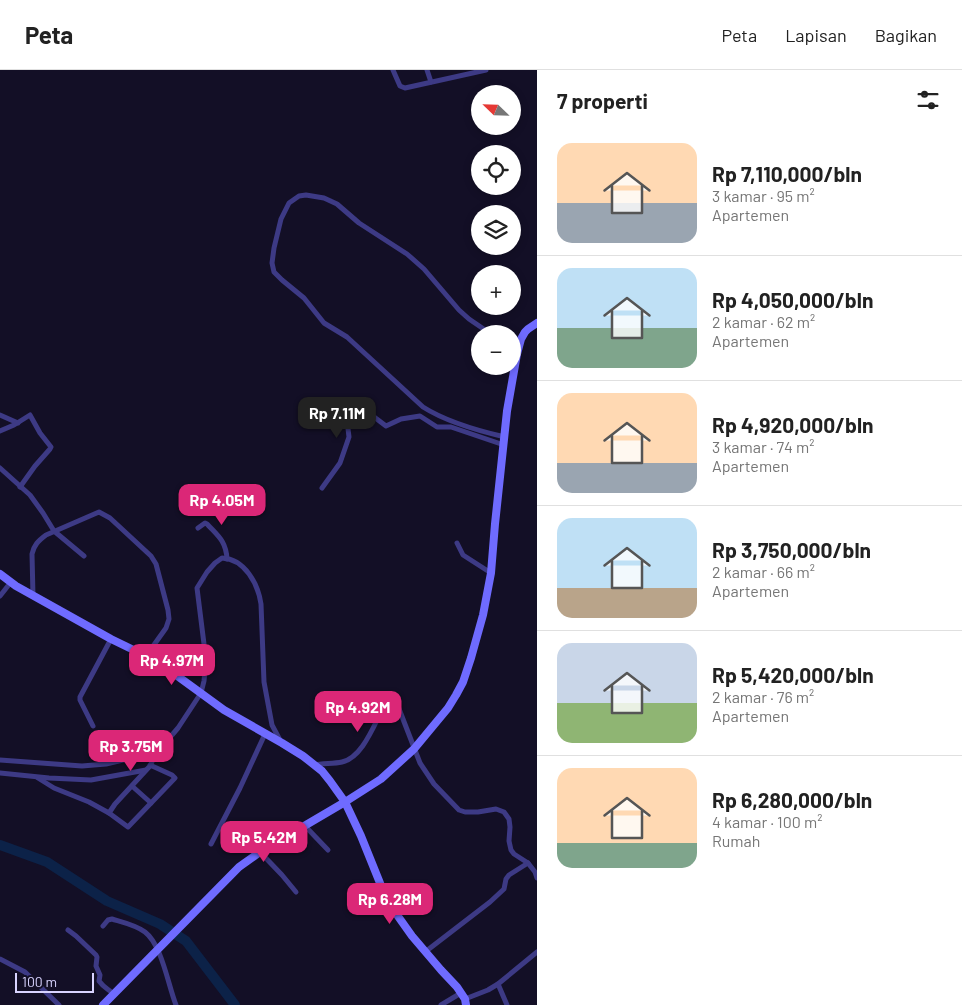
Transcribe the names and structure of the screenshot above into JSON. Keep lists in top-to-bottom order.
{
  "scale_bar": "100 m",
  "north": "top left",
  "page": {
    "header": "Peta",
    "nav": ["Peta", "Lapisan", "Bagikan"],
    "heading": "7 properti",
    "map_buttons": ["+", "−"],
    "list": [
      {
        "name": "Rp 7,110,000/bln",
        "note": "3 kamar · 95 m² · Apartemen"
      },
      {
        "name": "Rp 4,050,000/bln",
        "note": "2 kamar · 62 m² · Apartemen"
      },
      {
        "name": "Rp 4,920,000/bln",
        "note": "3 kamar · 74 m² · Apartemen"
      },
      {
        "name": "Rp 3,750,000/bln",
        "note": "2 kamar · 66 m² · Apartemen"
      },
      {
        "name": "Rp 5,420,000/bln",
        "note": "2 kamar · 76 m² · Apartemen"
      },
      {
        "name": "Rp 6,280,000/bln",
        "note": "4 kamar · 100 m² · Rumah"
      }
    ],
    "price": [
      "Rp 7.11M",
      "Rp 4.05M",
      "Rp 4.97M",
      "Rp 4.92M",
      "Rp 3.75M",
      "Rp 5.42M",
      "Rp 6.28M"
    ],
    "scale": "100 m"
  }
}
